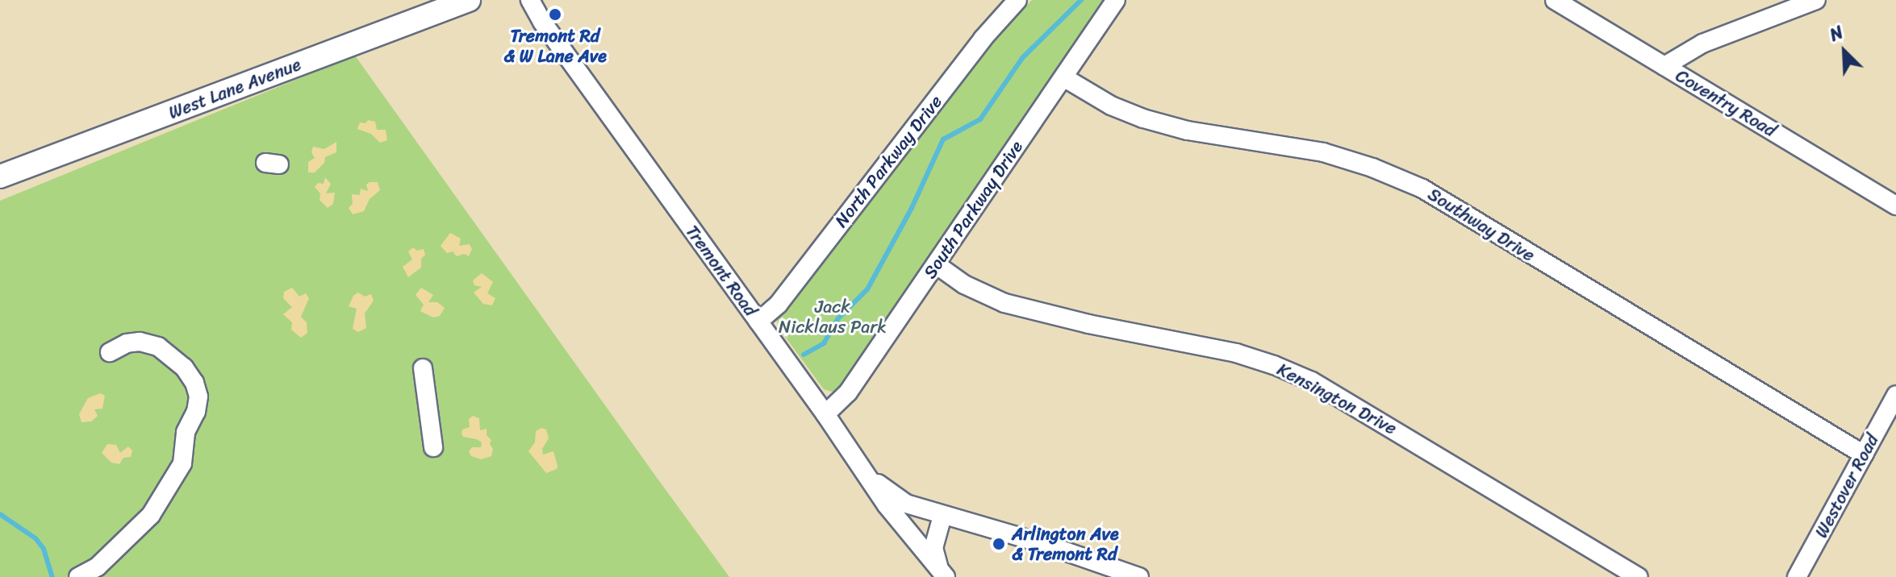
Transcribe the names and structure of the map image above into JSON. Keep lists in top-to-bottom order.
{
  "streets": {
    "main road": ["West Lane Avenue"],
    "street": [
      "Coventry Road",
      "North Parkway Drive",
      "South Parkway Drive",
      "Southway Drive",
      "Tremont Road",
      "Kensington Drive",
      "Westover Road"
    ]
  },
  "crossings": [
    ["North Parkway Drive", "Tremont Road"],
    ["South Parkway Drive", "Southway Drive"],
    ["South Parkway Drive", "Tremont Road"],
    ["South Parkway Drive", "Kensington Drive"],
    ["Southway Drive", "Westover Road"]
  ],
  "parks": ["Jack Nicklaus Park"],
  "places": ["Tremont Rd & W Lane Ave", "Arlington Ave & Tremont Rd"],
  "north": "top left"
}
